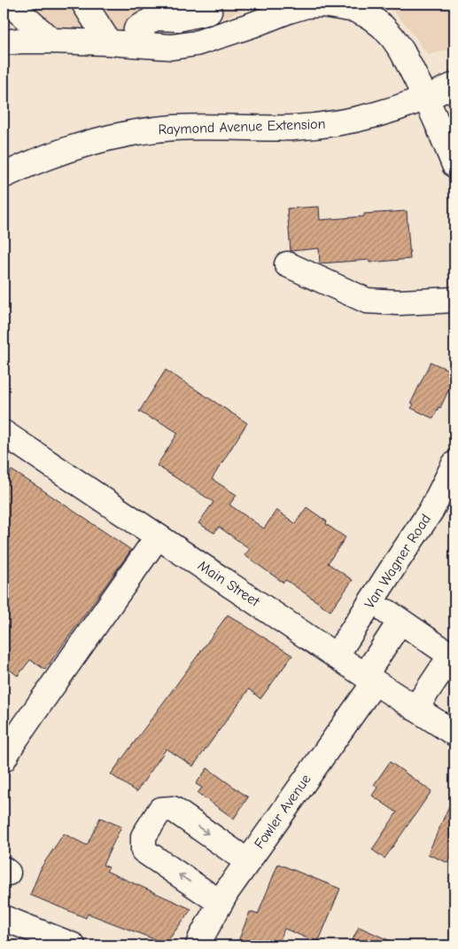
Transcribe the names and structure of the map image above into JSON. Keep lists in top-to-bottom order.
{
  "streets": {
    "main road": [
      "Raymond Avenue Extension",
      "Van Wagner Road",
      "Main Street",
      "Fowler Avenue"
    ]
  },
  "crossings": [
    ["Van Wagner Road", "Main Street"],
    ["Main Street", "Fowler Avenue"]
  ]
}
